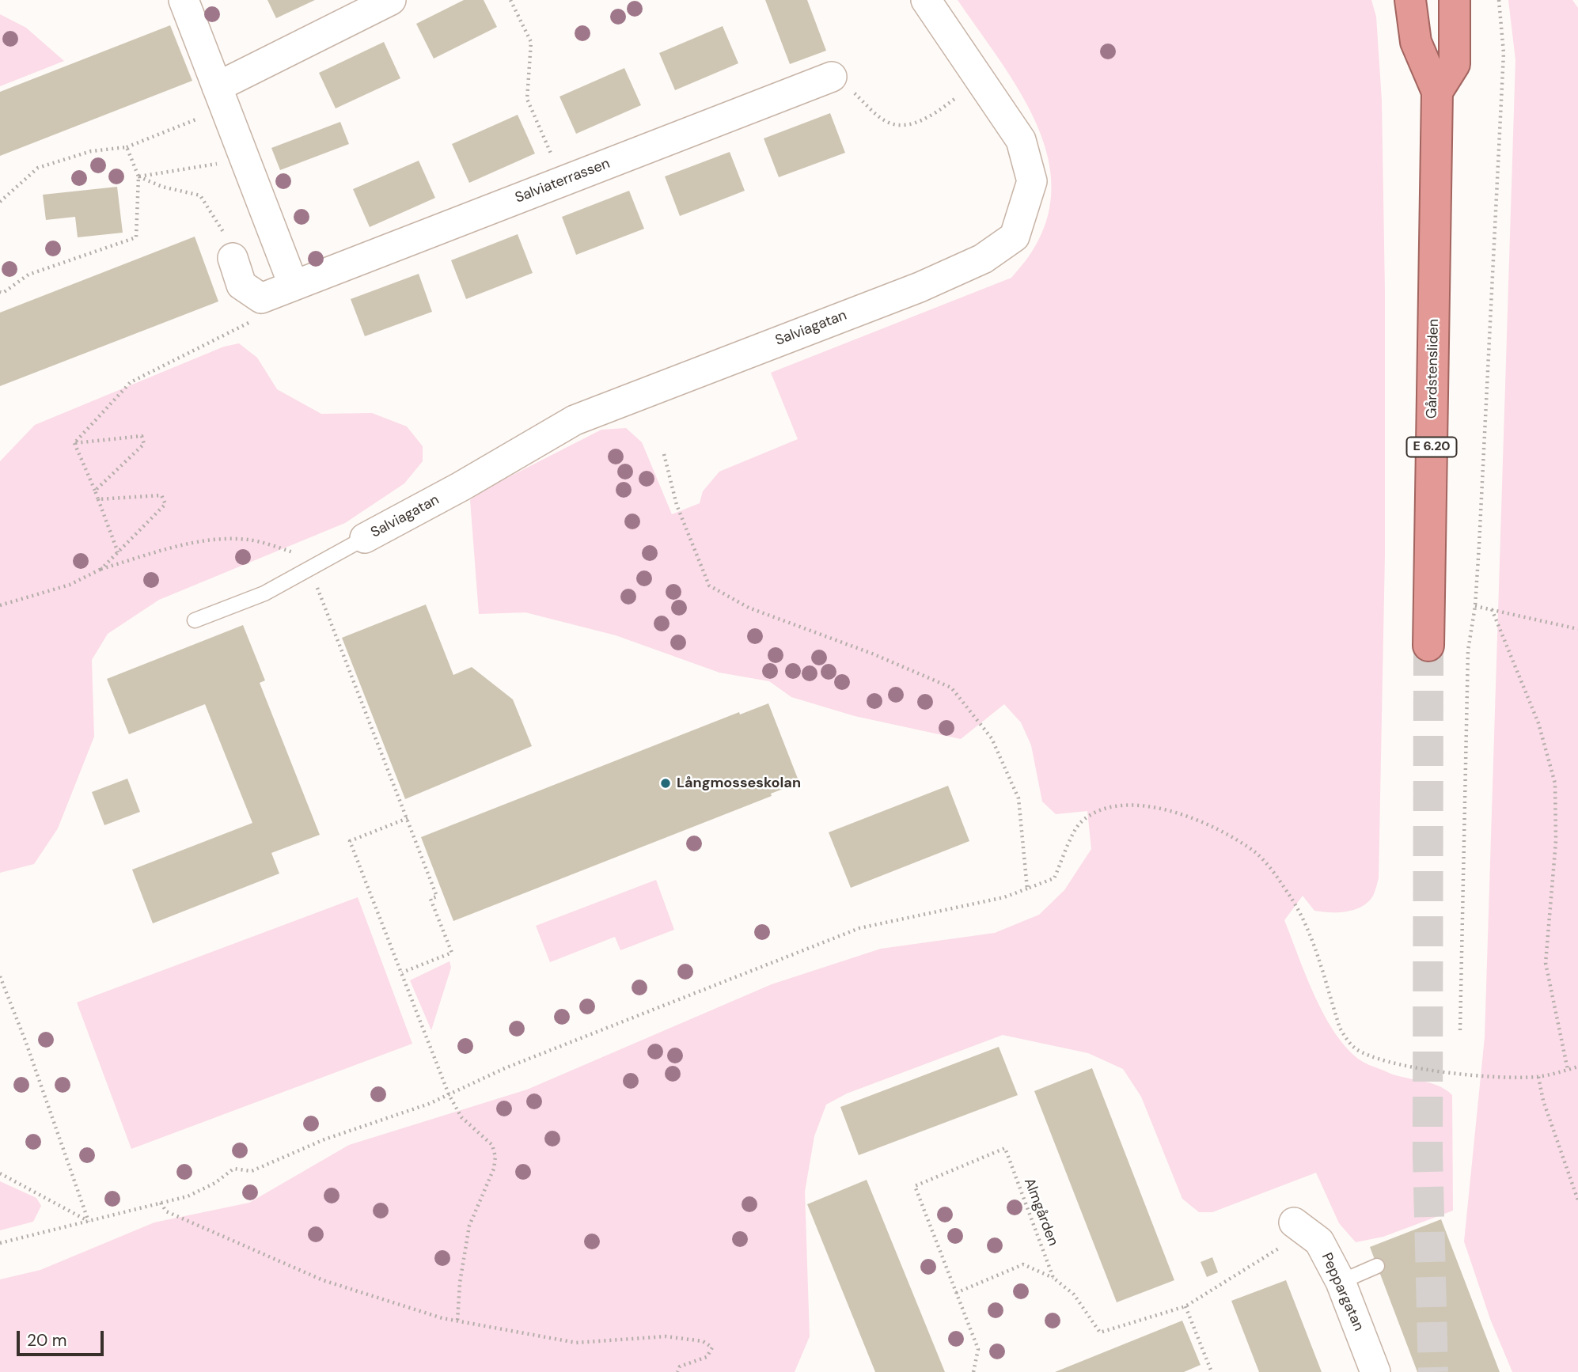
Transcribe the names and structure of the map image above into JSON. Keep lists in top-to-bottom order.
{
  "streets": {
    "highway": ["Gårdstensliden", "E 6.20"],
    "street": ["Salviaterrassen", "Salviagatan", "Peppargatan"],
    "path": ["Almgården"]
  },
  "crossings": [
    ["Almgården", "Peppargatan"]
  ],
  "places": ["Långmosseskolan"],
  "scale_bar": "20 m"
}
